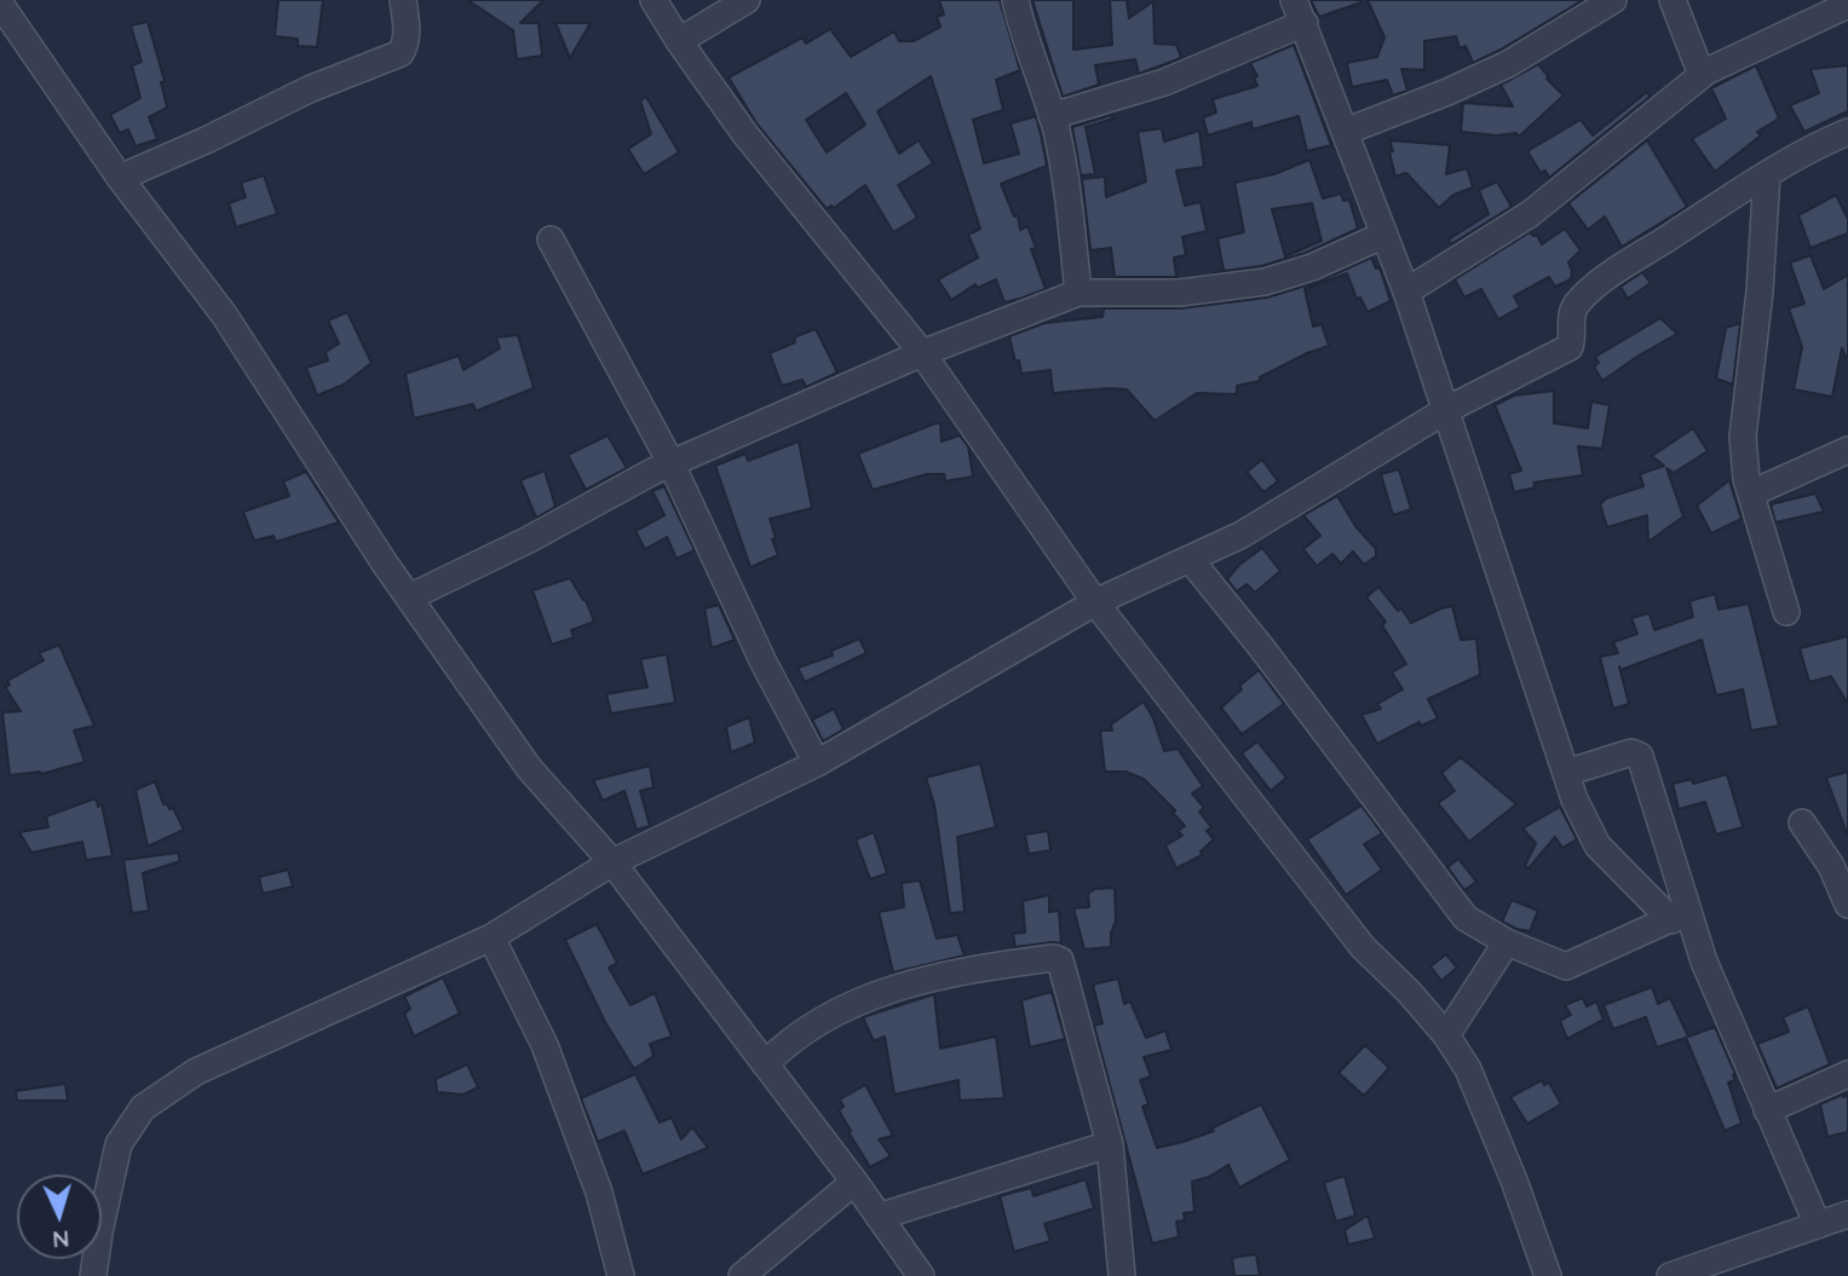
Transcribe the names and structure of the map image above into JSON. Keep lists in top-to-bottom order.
{
  "north": "bottom"
}
